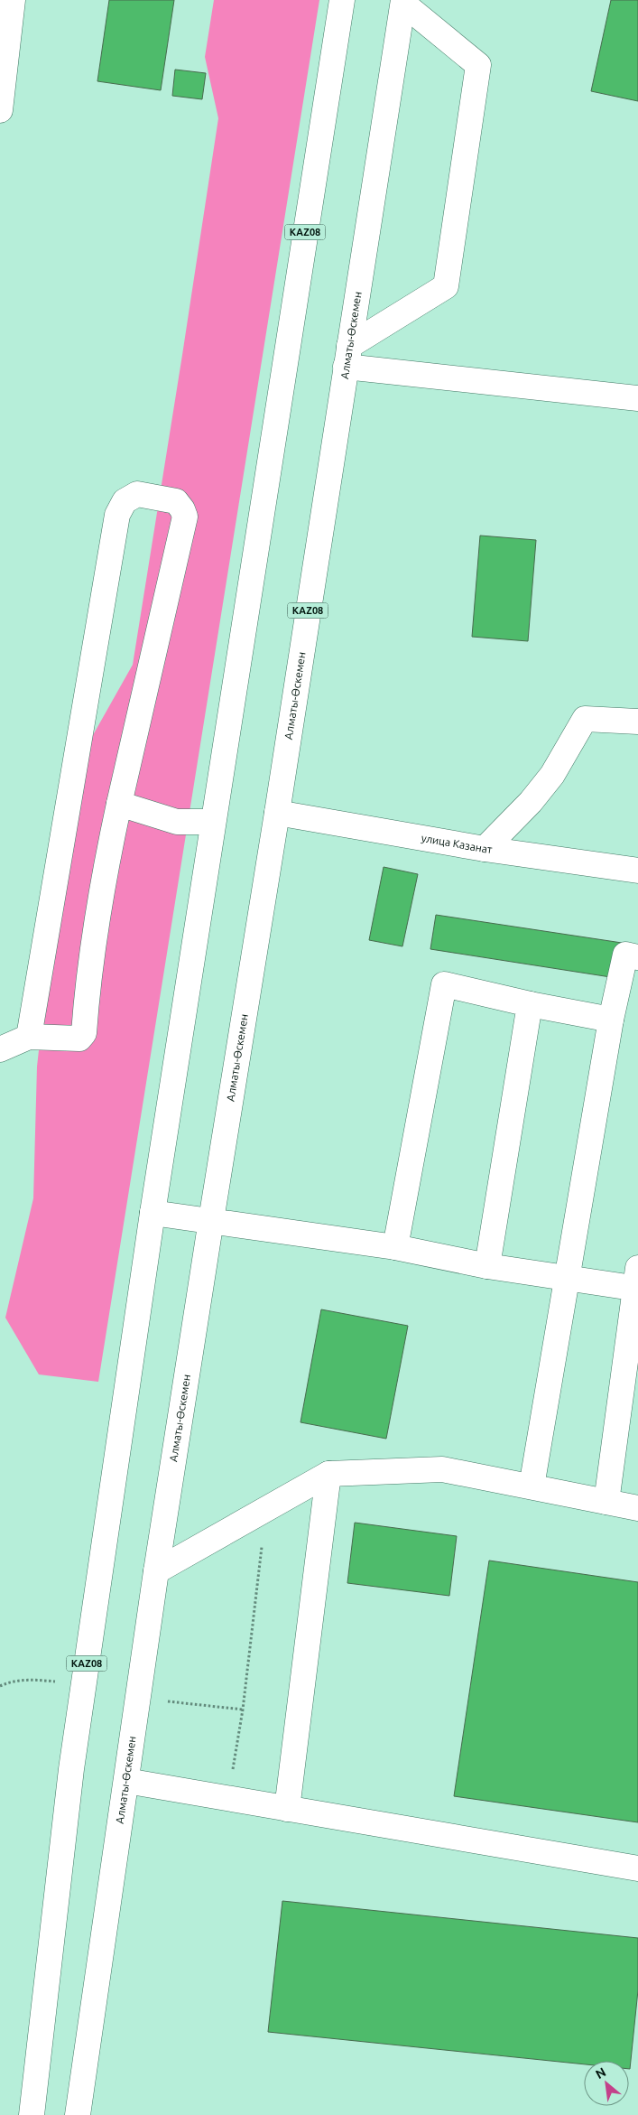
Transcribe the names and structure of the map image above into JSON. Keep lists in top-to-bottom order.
{
  "streets": {
    "main road": ["KAZ08", "Алматы-Өскемен", "улица Казанат"]
  },
  "crossings": [
    ["Алматы-Өскемен", "улица Казанат"]
  ],
  "north": "top left"
}
